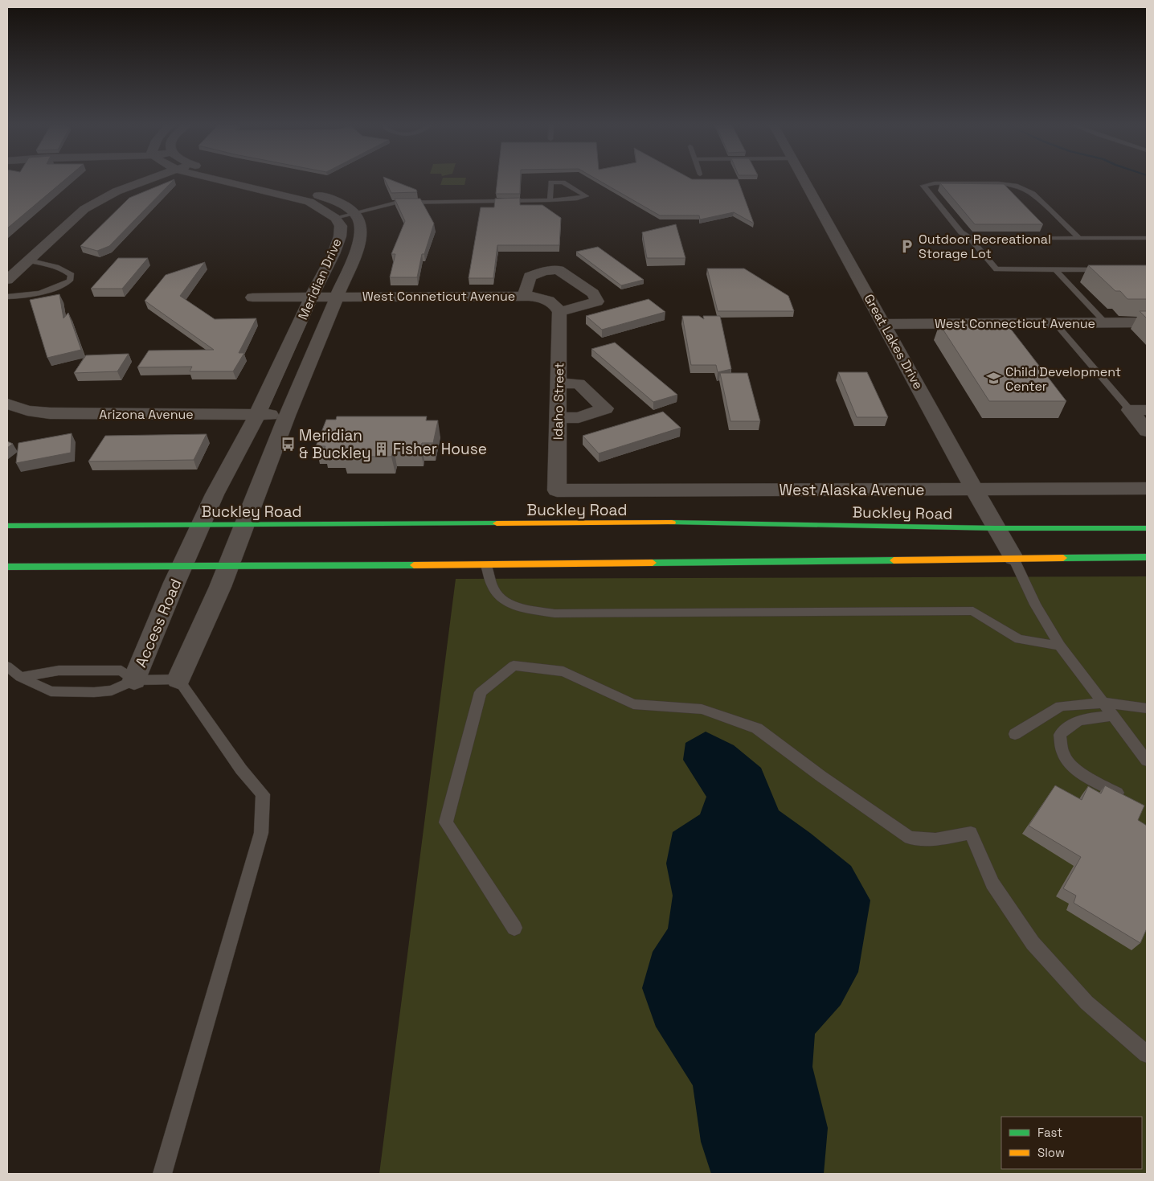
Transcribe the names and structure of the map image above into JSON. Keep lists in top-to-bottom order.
{
  "streets": {
    "highway": ["Buckley Road"],
    "street": [
      "Meridian Drive",
      "West Conneticut Avenue",
      "West Connecticut Avenue",
      "Great Lakes Drive",
      "Idaho Street",
      "Arizona Avenue",
      "West Alaska Avenue",
      "Access Road"
    ]
  },
  "crossings": [
    ["Meridian Drive", "West Conneticut Avenue"],
    ["Meridian Drive", "Arizona Avenue"],
    ["Meridian Drive", "Buckley Road"],
    ["Meridian Drive", "Access Road"],
    ["West Conneticut Avenue", "Idaho Street"],
    ["West Connecticut Avenue", "Great Lakes Drive"],
    ["Great Lakes Drive", "West Alaska Avenue"],
    ["Great Lakes Drive", "Buckley Road"],
    ["Idaho Street", "West Alaska Avenue"],
    ["Buckley Road", "Access Road"]
  ],
  "places": {
    "parking": ["Outdoor Recreational Storage Lot"],
    "school or university": ["Child Development Center"],
    "bus stop": ["Meridian & Buckley"],
    "building": ["Fisher House"]
  },
  "legend": ["Fast", "Slow"]
}
